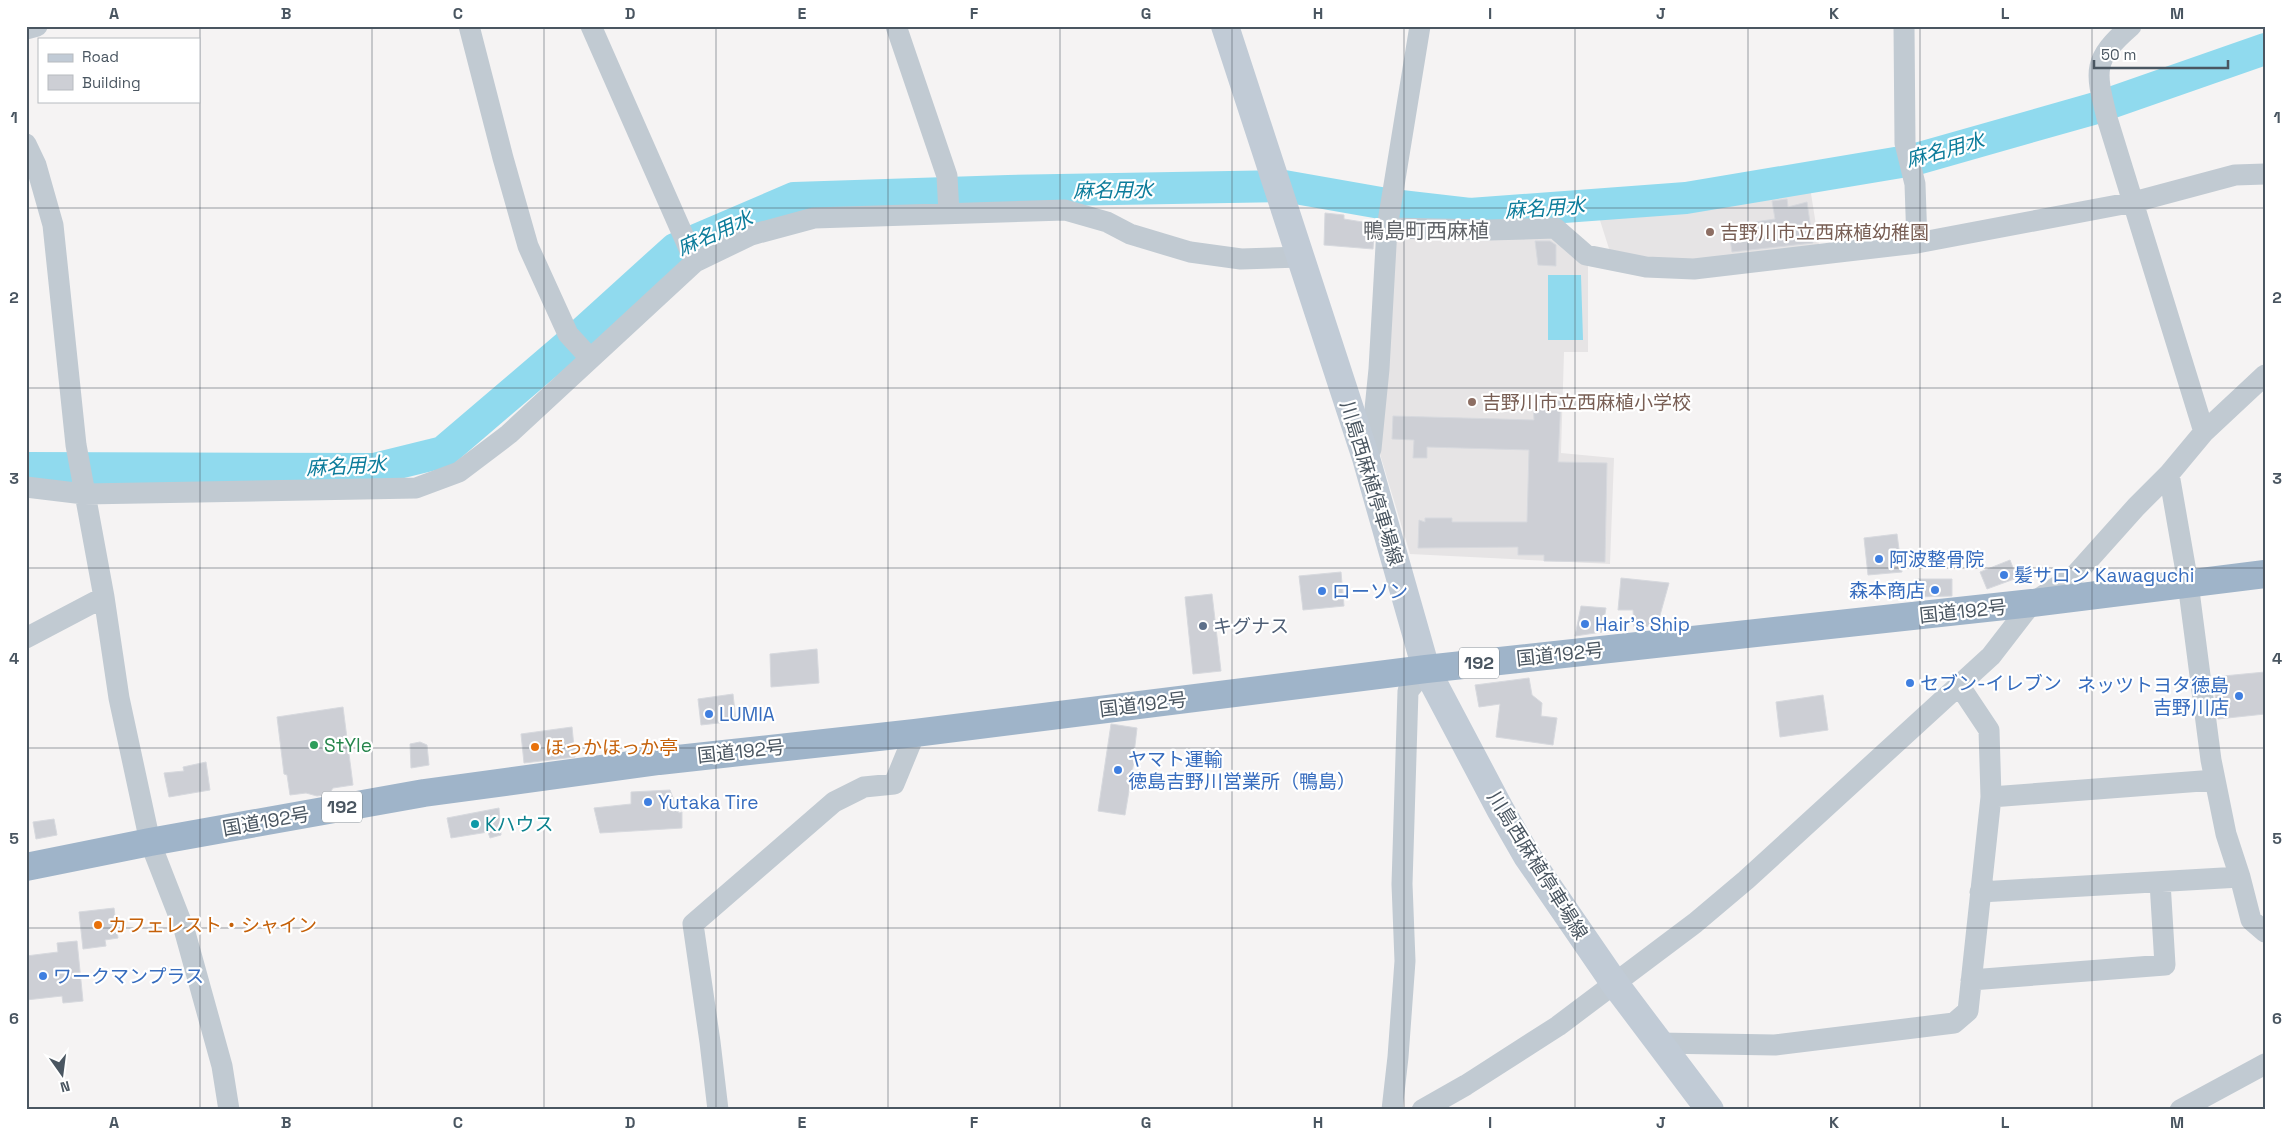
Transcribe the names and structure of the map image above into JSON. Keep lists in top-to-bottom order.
{
  "streets": {
    "highway": ["国道192号", "192"],
    "main road": ["川島西麻植停車場線"]
  },
  "crossings": [
    ["川島西麻植停車場線", "国道192号"]
  ],
  "districts": ["鴨島町西麻植"],
  "water": ["麻名用水"],
  "places": [
    "吉野川市立西麻植幼稚園",
    "吉野川市立西麻植小学校",
    "阿波整骨院",
    "髪サロン Kawaguchi",
    "森本商店",
    "ローソン",
    "Hair's Ship",
    "キグナス",
    "セブン-イレブン",
    "ネッツトヨタ徳島 吉野川店",
    "LUMIA",
    "StYle",
    "ほっかほっか亭",
    "ヤマト運輸 徳島吉野川営業所（鴨島）",
    "Yutaka Tire",
    "Kハウス",
    "カフェレスト・シャイン",
    "ワークマンプラス"
  ],
  "legend": ["Road", "Building"],
  "scale_bar": "50 m",
  "north": "bottom",
  "grid": {
    "columns": [
      "A",
      "B",
      "C",
      "D",
      "E",
      "F",
      "G",
      "H",
      "I",
      "J",
      "K",
      "L",
      "M"
    ],
    "rows": [
      "1",
      "2",
      "3",
      "4",
      "5",
      "6"
    ]
  }
}
